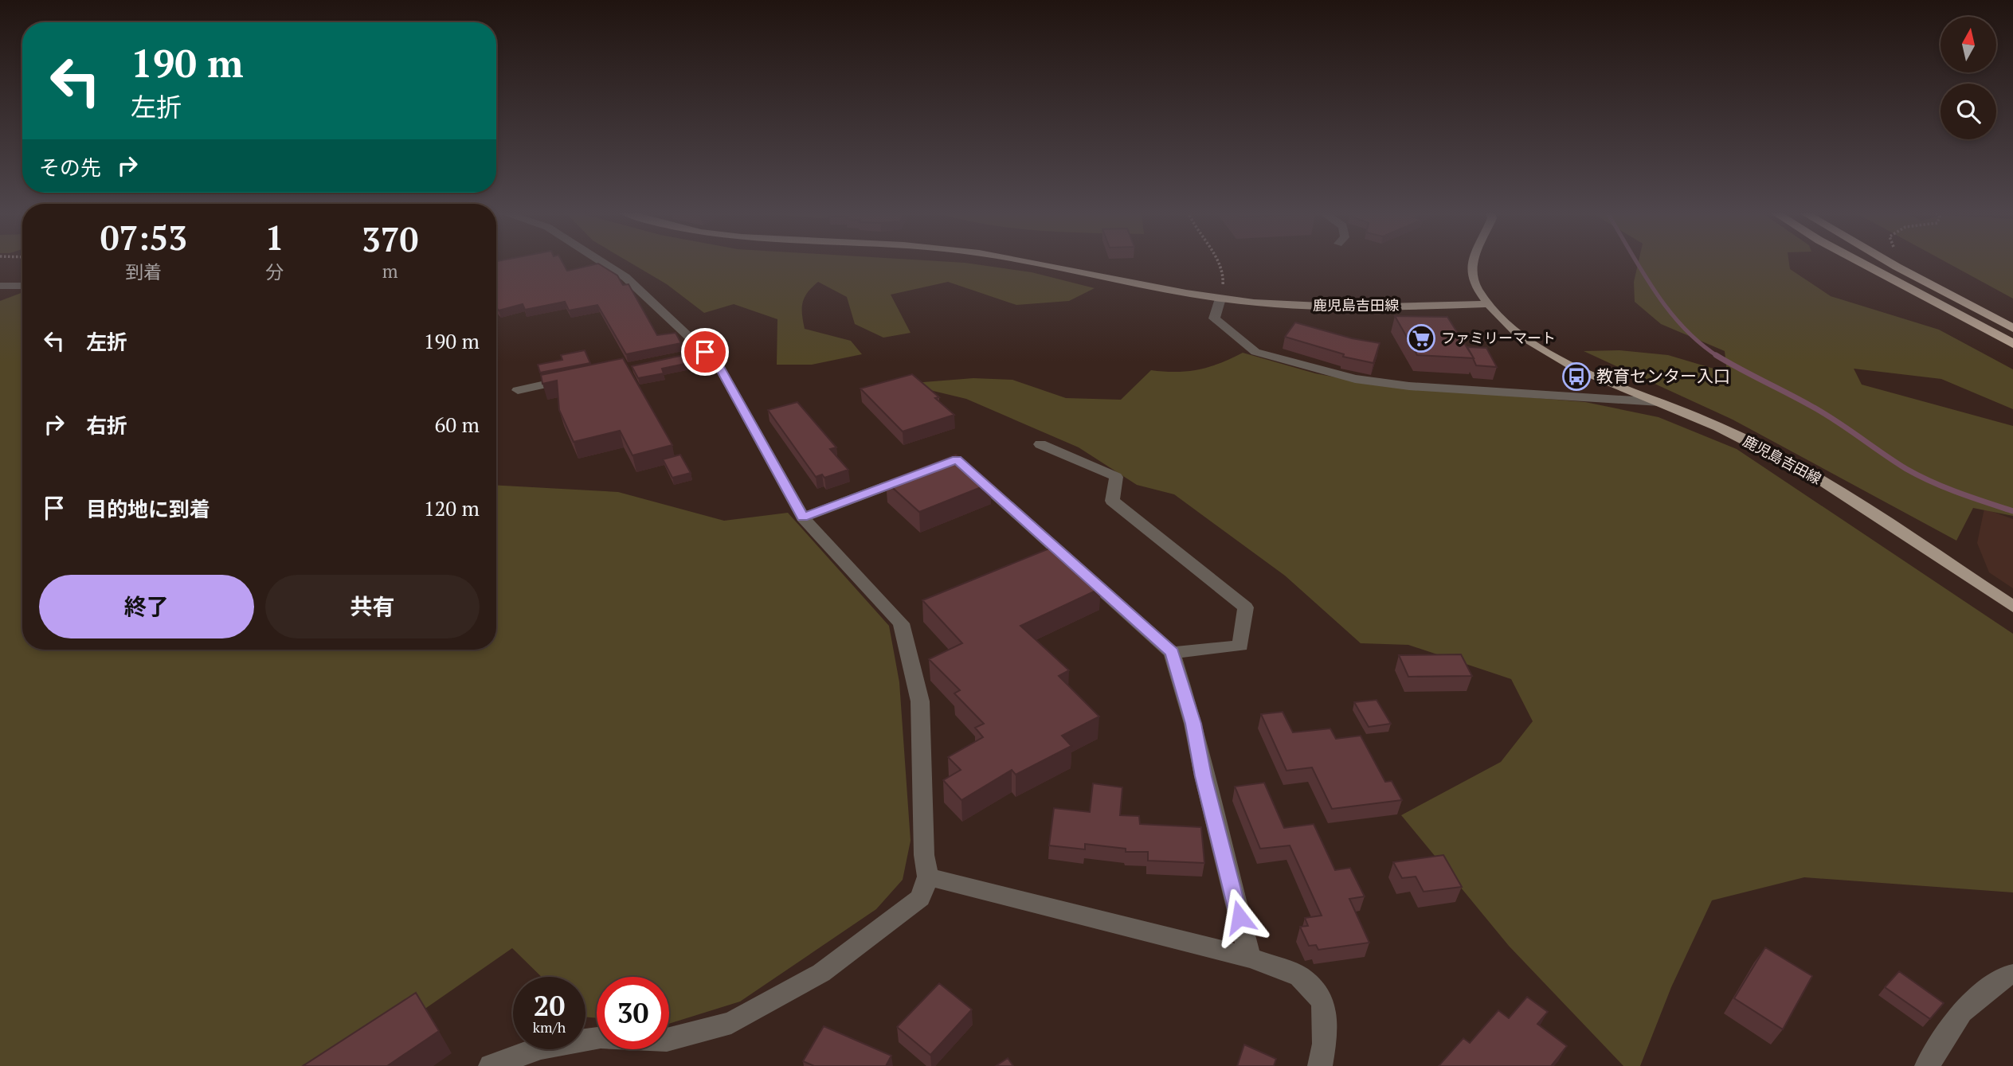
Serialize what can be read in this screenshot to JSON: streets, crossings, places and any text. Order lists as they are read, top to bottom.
{
  "streets": {
    "main road": ["鹿児島吉田線"]
  },
  "places": {
    "supermarket": ["ファミリーマート"],
    "bus stop": ["教育センター入口"]
  },
  "north": "top",
  "page": {
    "turn": ["190 m", "左折"],
    "then": "その先",
    "eta": [
      "07:53",
      "到着",
      "1",
      "分",
      "370",
      "m"
    ],
    "list": [
      {
        "name": "左折",
        "value": "190 m"
      },
      {
        "name": "右折",
        "value": "60 m"
      },
      {
        "name": "目的地に到着",
        "value": "120 m"
      }
    ],
    "buttons": ["終了", "共有"],
    "speed": "20 km/h",
    "limit": "30"
  }
}
